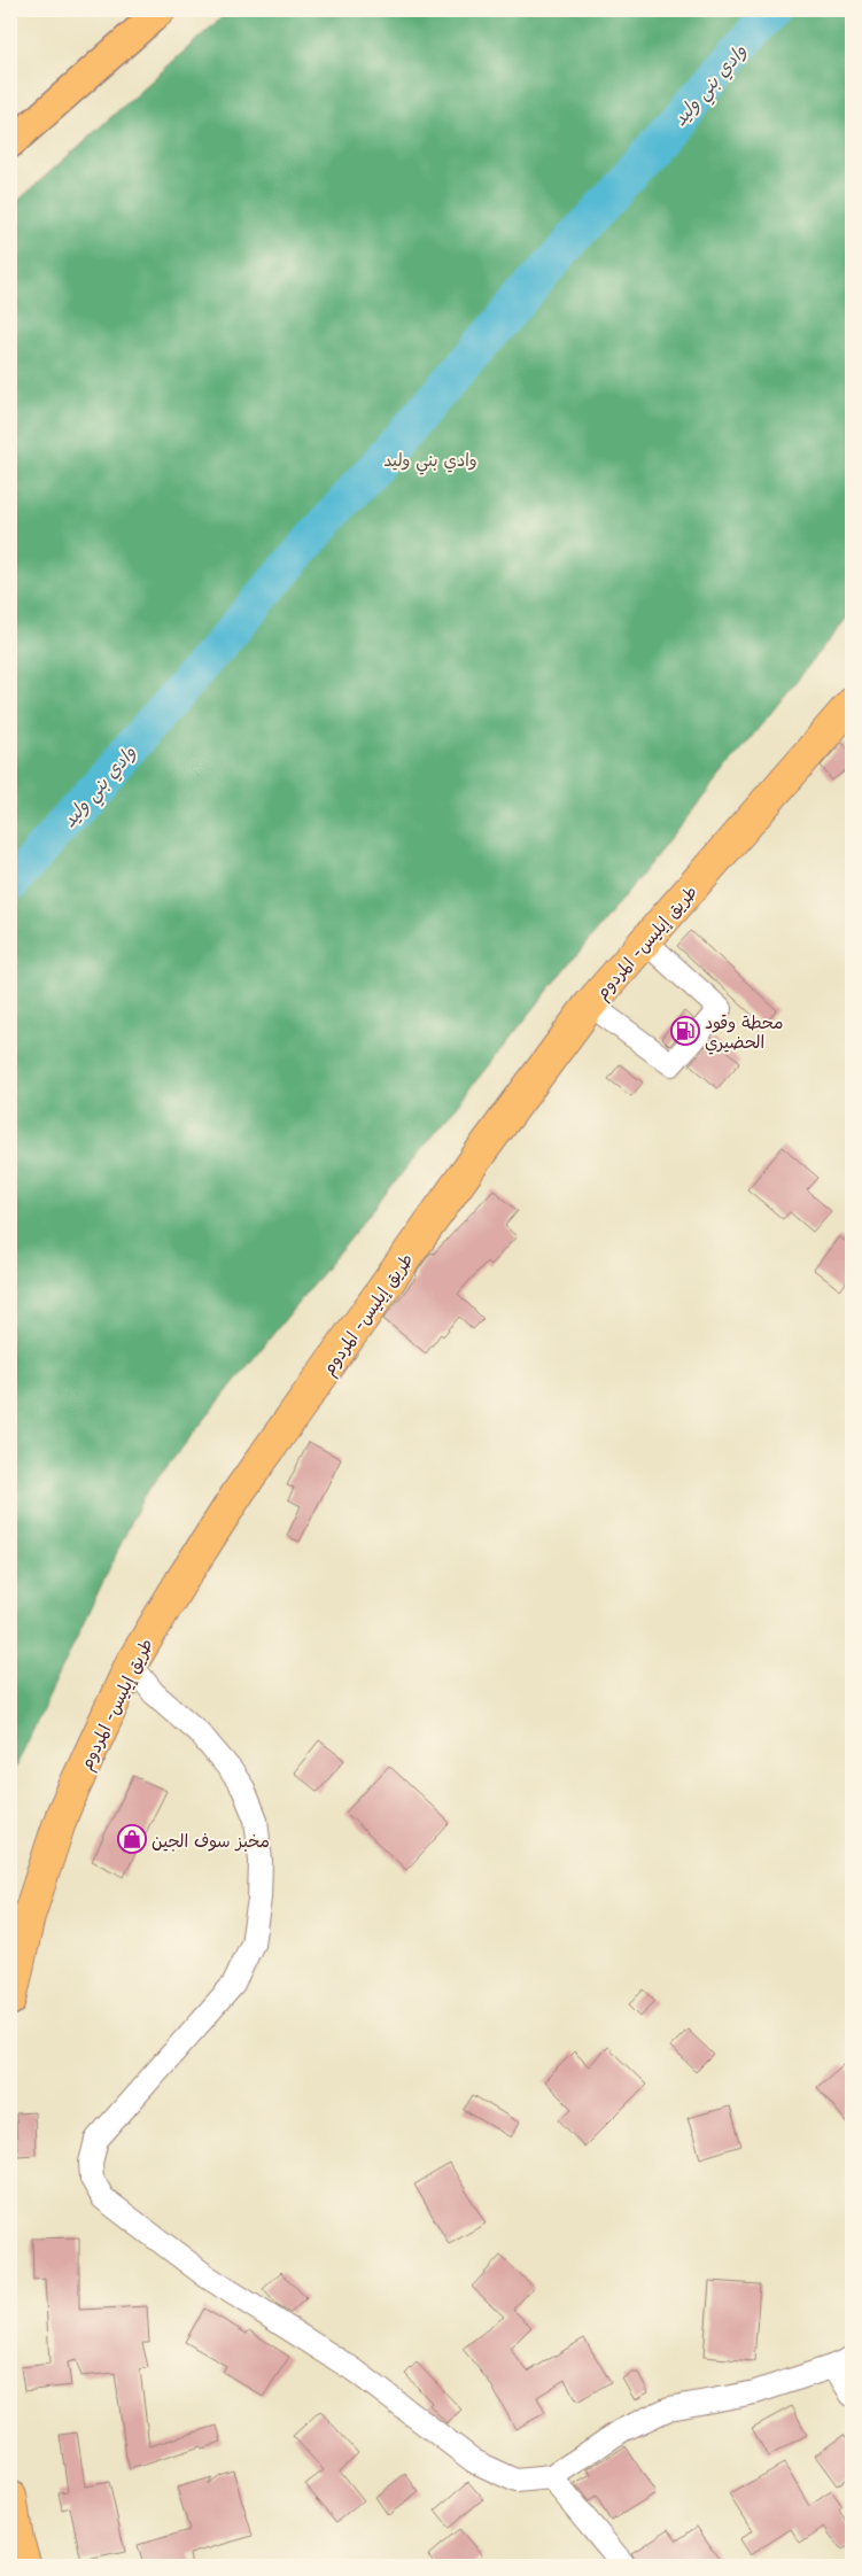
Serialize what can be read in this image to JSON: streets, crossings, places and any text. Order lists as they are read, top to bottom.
{
  "streets": {
    "highway": ["طريق إيليس- المردوم"]
  },
  "water": ["وادي بني وليد"],
  "parks": ["وادي بني وليد"],
  "places": {
    "fuel station": ["محطة وقود الحضيري"],
    "shop": ["مخبز سوف الجين"]
  }
}
